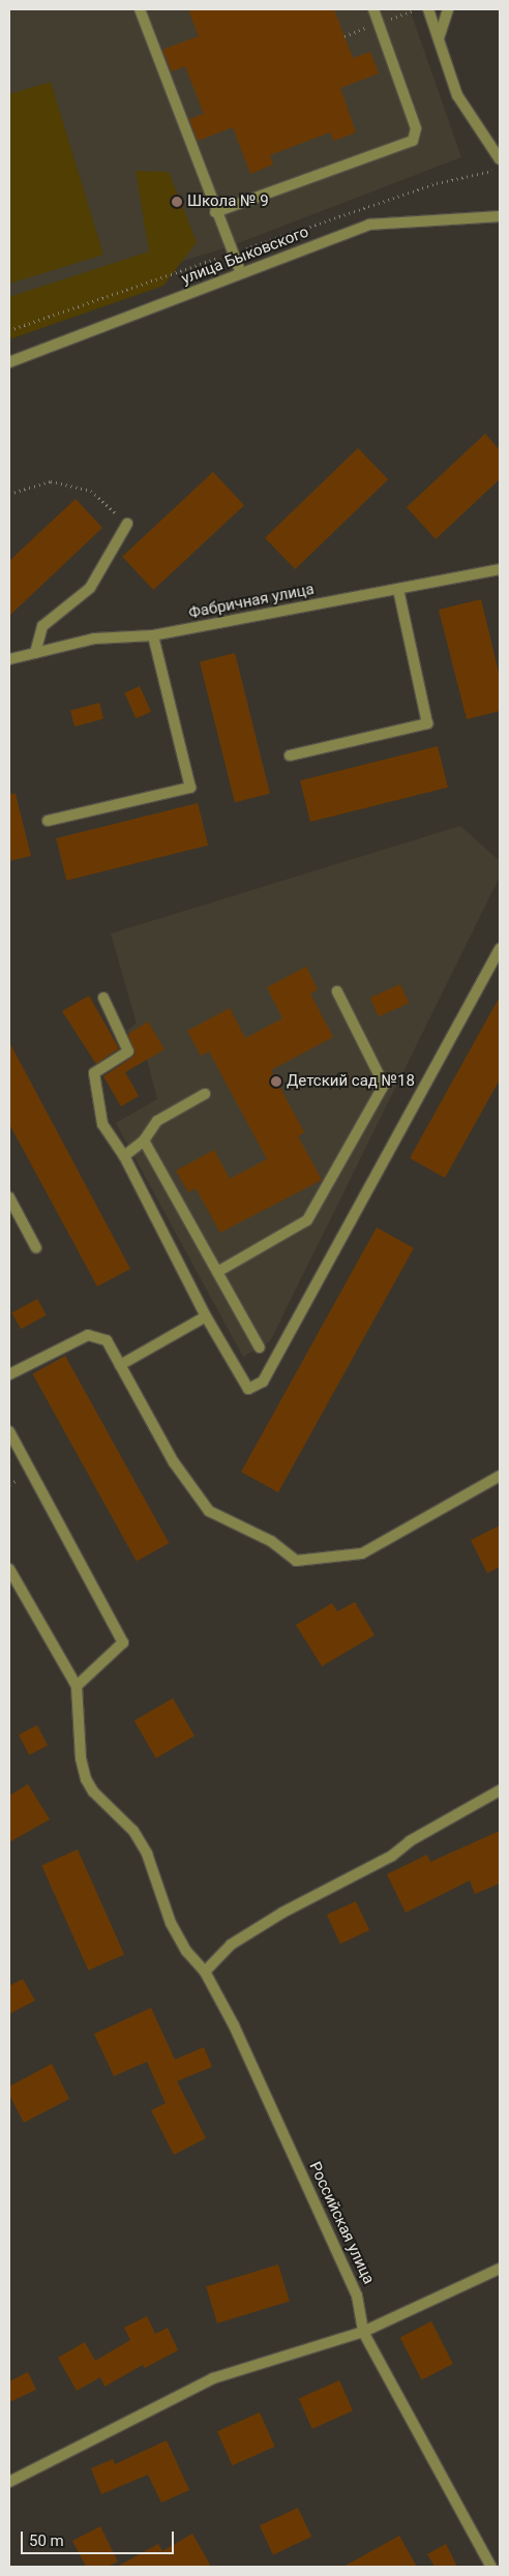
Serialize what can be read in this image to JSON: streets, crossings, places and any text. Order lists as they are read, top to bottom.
{
  "streets": {
    "street": ["улица Быковского", "Фабричная улица", "Российская улица"]
  },
  "places": ["Школа № 9", "Детский сад №18"],
  "scale_bar": "50 m"
}
